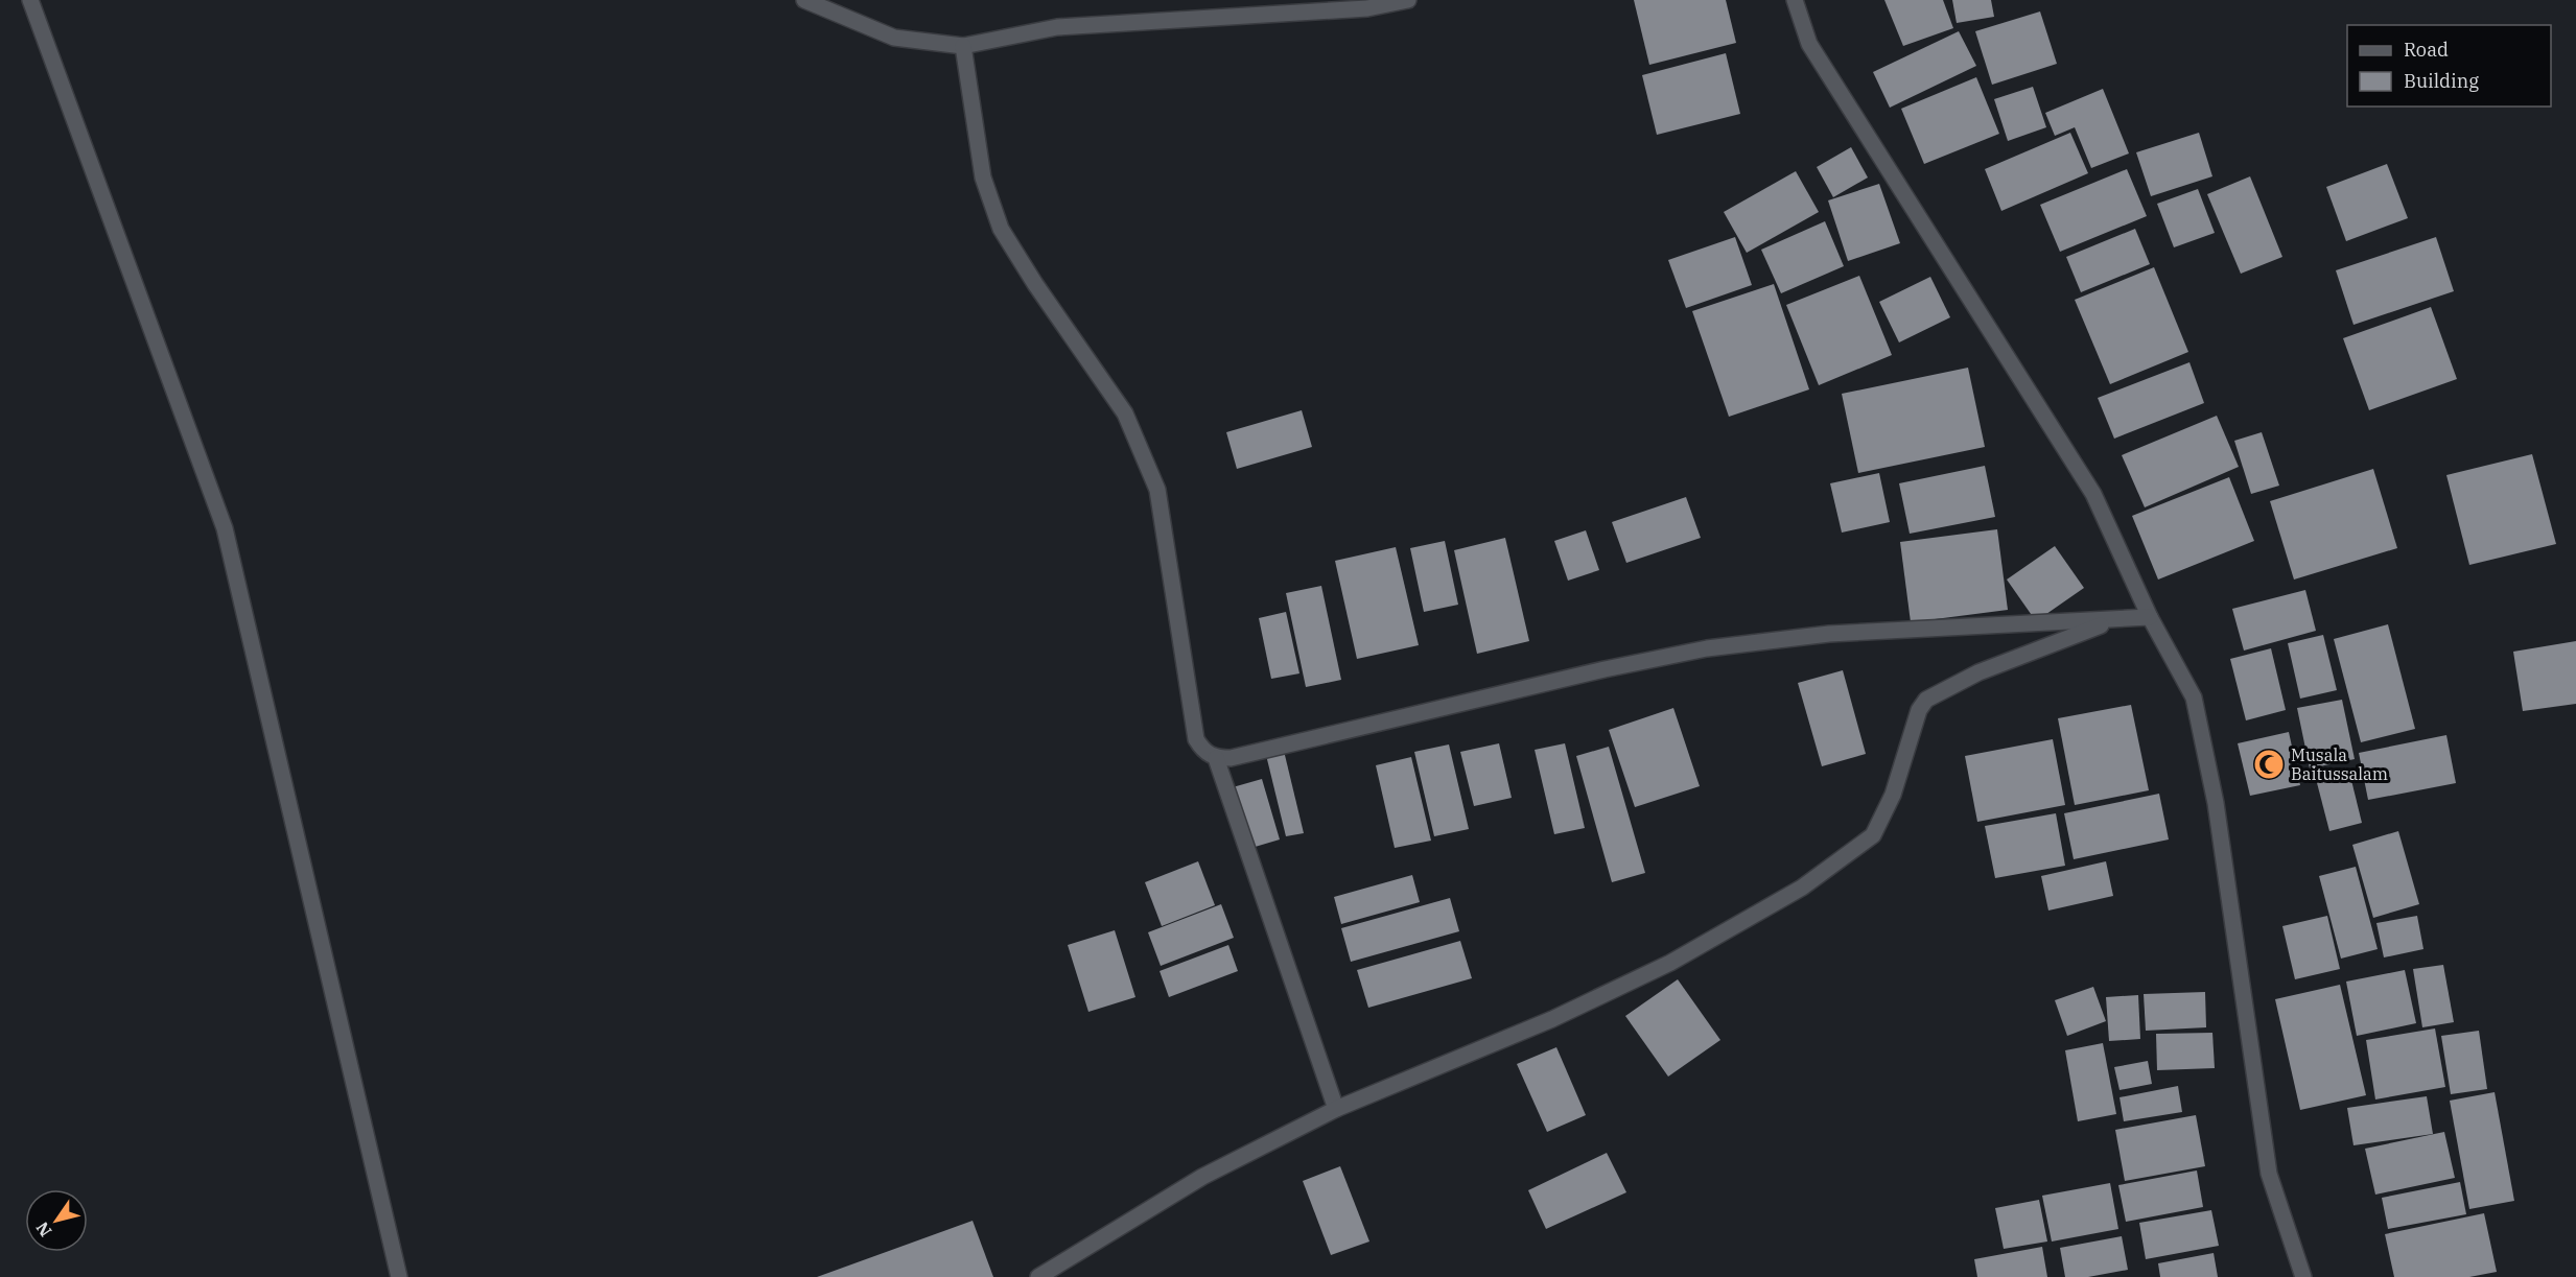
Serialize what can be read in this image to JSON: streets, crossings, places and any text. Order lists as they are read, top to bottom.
{
  "places": {
    "mosque": ["Musala Baitussalam"]
  },
  "legend": ["Road", "Building"],
  "north": "bottom left"
}
